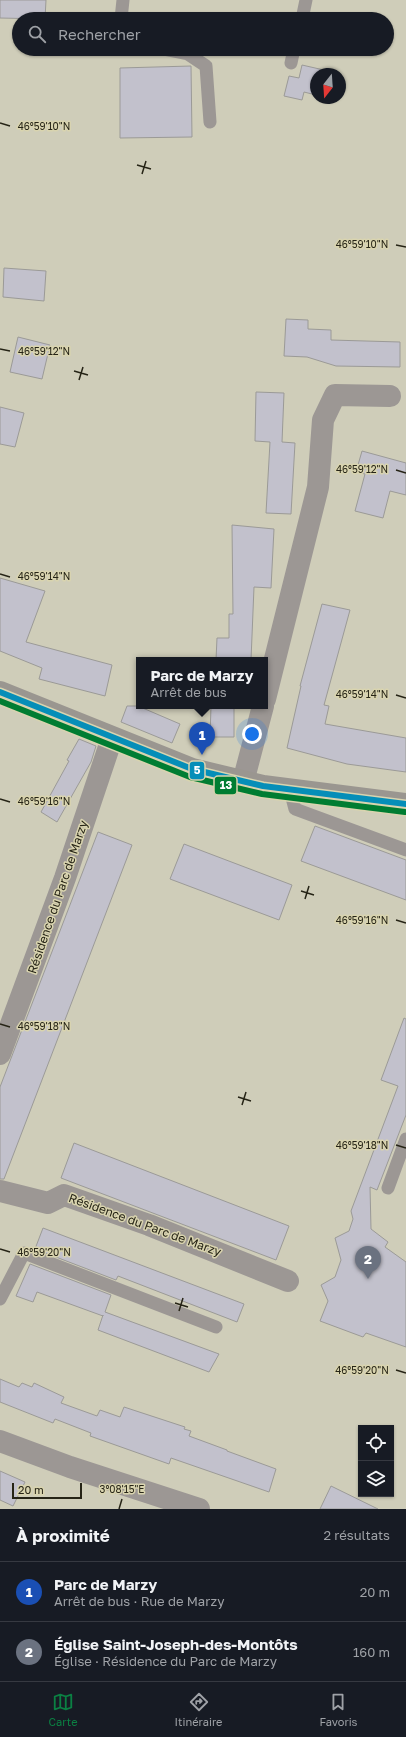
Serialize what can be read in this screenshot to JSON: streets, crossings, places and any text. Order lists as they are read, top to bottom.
{
  "streets": {
    "street": ["Résidence du Parc de Marzy"]
  },
  "lines": ["transit line 5", "transit line 13"],
  "scale_bar": "20 m",
  "north": "bottom",
  "page": {
    "search": "Rechercher",
    "popup": ["Parc de Marzy", "Arrêt de bus"],
    "pins": ["1", "2"],
    "scale": "20 m",
    "heading": ["À proximité", "2 résultats"],
    "list": [
      {
        "mark": "1",
        "name": "Parc de Marzy",
        "note": "Arrêt de bus · Rue de Marzy",
        "value": "20 m"
      },
      {
        "mark": "2",
        "name": "Église Saint-Joseph-des-Montôts",
        "note": "Église · Résidence du Parc de Marzy",
        "value": "160 m"
      }
    ],
    "nav": ["Carte", "Itinéraire", "Favoris"]
  },
  "coordinates": [
    "46°59'10\"N",
    "46°59'12\"N",
    "46°59'14\"N",
    "46°59'16\"N",
    "46°59'18\"N",
    "46°59'20\"N",
    "3°08'15\"E"
  ]
}
